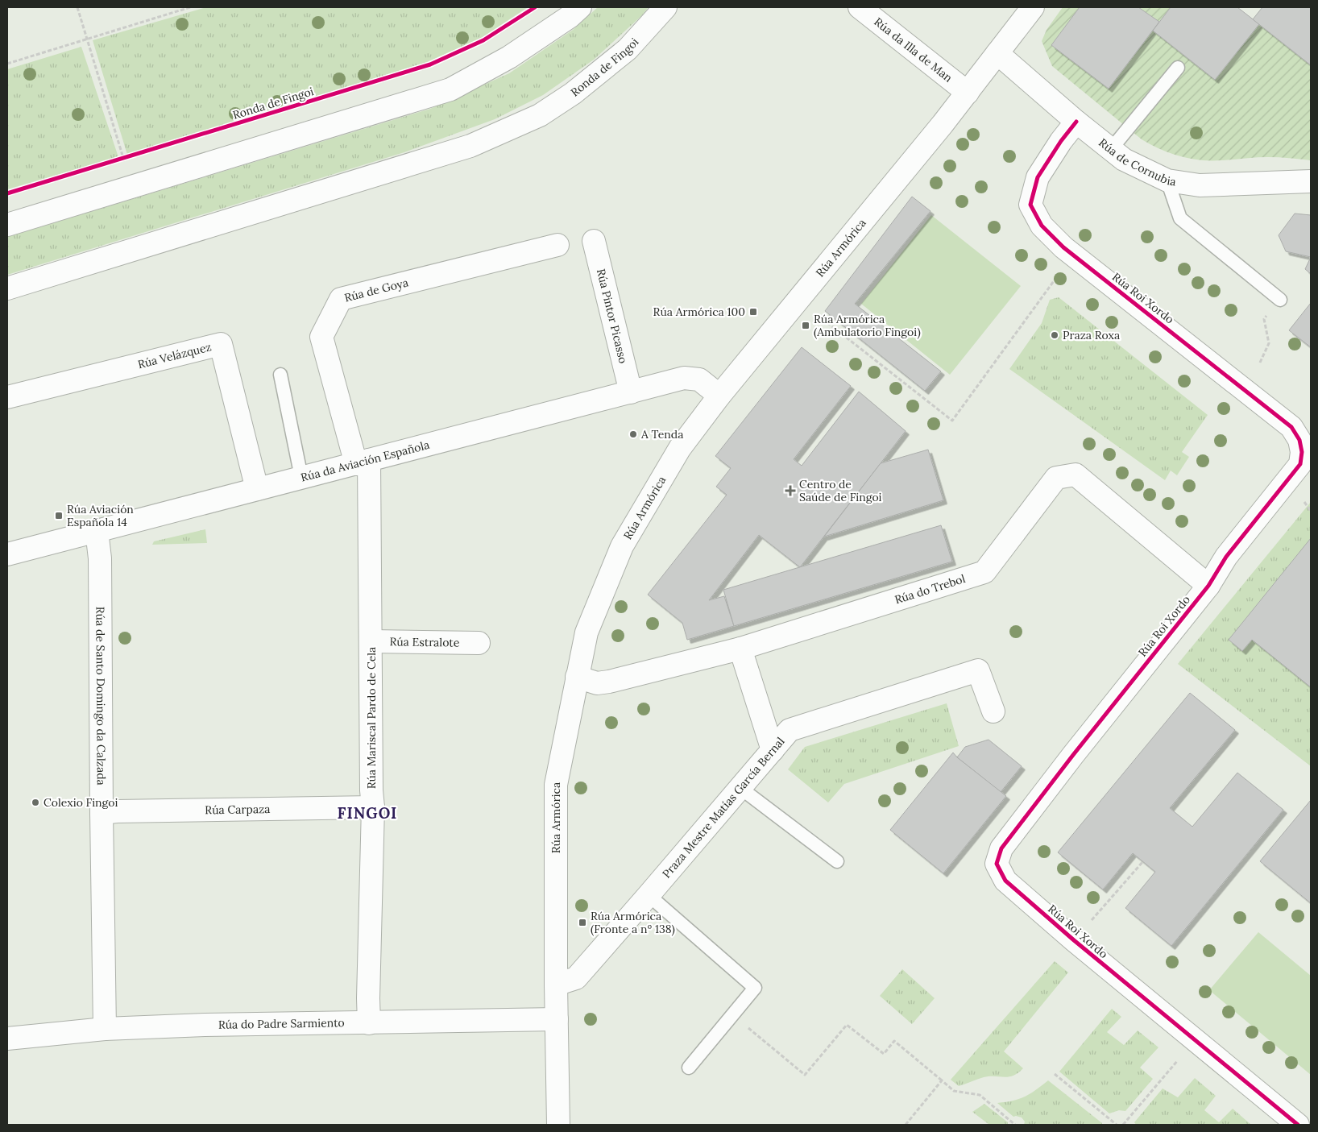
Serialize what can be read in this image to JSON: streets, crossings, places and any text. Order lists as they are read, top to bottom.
{
  "streets": {
    "street": [
      "Rúa da Illa de Man",
      "Ronda de Fingoi",
      "Rúa de Cornubia",
      "Rúa Armórica",
      "Rúa de Goya",
      "Rúa Roi Xordo",
      "Rúa Pintor Picasso",
      "Rúa Velázquez",
      "Rúa da Aviación Española",
      "Rúa do Trebol",
      "Rúa Estralote",
      "Rúa de Santo Domingo da Calzada",
      "Rúa Mariscal Pardo de Cela",
      "Praza Mestre Matías García Bernal",
      "Rúa Carpaza",
      "Rúa do Padre Sarmiento"
    ]
  },
  "crossings": [
    ["Rúa da Illa de Man", "Rúa Armórica"],
    ["Rúa de Cornubia", "Rúa Armórica"],
    ["Rúa de Cornubia", "Rúa Roi Xordo"],
    ["Rúa Armórica", "Rúa da Aviación Española"],
    ["Rúa Armórica", "Rúa do Trebol"],
    ["Rúa Armórica", "Praza Mestre Matías García Bernal"],
    ["Rúa Armórica", "Rúa do Padre Sarmiento"],
    ["Rúa de Goya", "Rúa da Aviación Española"],
    ["Rúa de Goya", "Rúa Mariscal Pardo de Cela"],
    ["Rúa Roi Xordo", "Rúa do Trebol"],
    ["Rúa Pintor Picasso", "Rúa da Aviación Española"],
    ["Rúa Velázquez", "Rúa da Aviación Española"],
    ["Rúa da Aviación Española", "Rúa de Santo Domingo da Calzada"],
    ["Rúa da Aviación Española", "Rúa Mariscal Pardo de Cela"],
    ["Rúa Estralote", "Rúa Mariscal Pardo de Cela"],
    ["Rúa de Santo Domingo da Calzada", "Rúa Carpaza"],
    ["Rúa de Santo Domingo da Calzada", "Rúa do Padre Sarmiento"],
    ["Rúa Mariscal Pardo de Cela", "Rúa Carpaza"],
    ["Rúa Mariscal Pardo de Cela", "Rúa do Padre Sarmiento"]
  ],
  "districts": ["FINGOI"],
  "places": {
    "transit": [
      "Rúa Armórica 100",
      "Rúa Armórica (Ambulatorio Fingoi)",
      "Rúa Aviación Española 14",
      "Rúa Armórica (Fronte a nº 138)"
    ],
    "other": ["Praza Roxa", "A Tenda", "Colexio Fingoi"],
    "health": ["Centro de Saúde de Fingoi"]
  }
}
